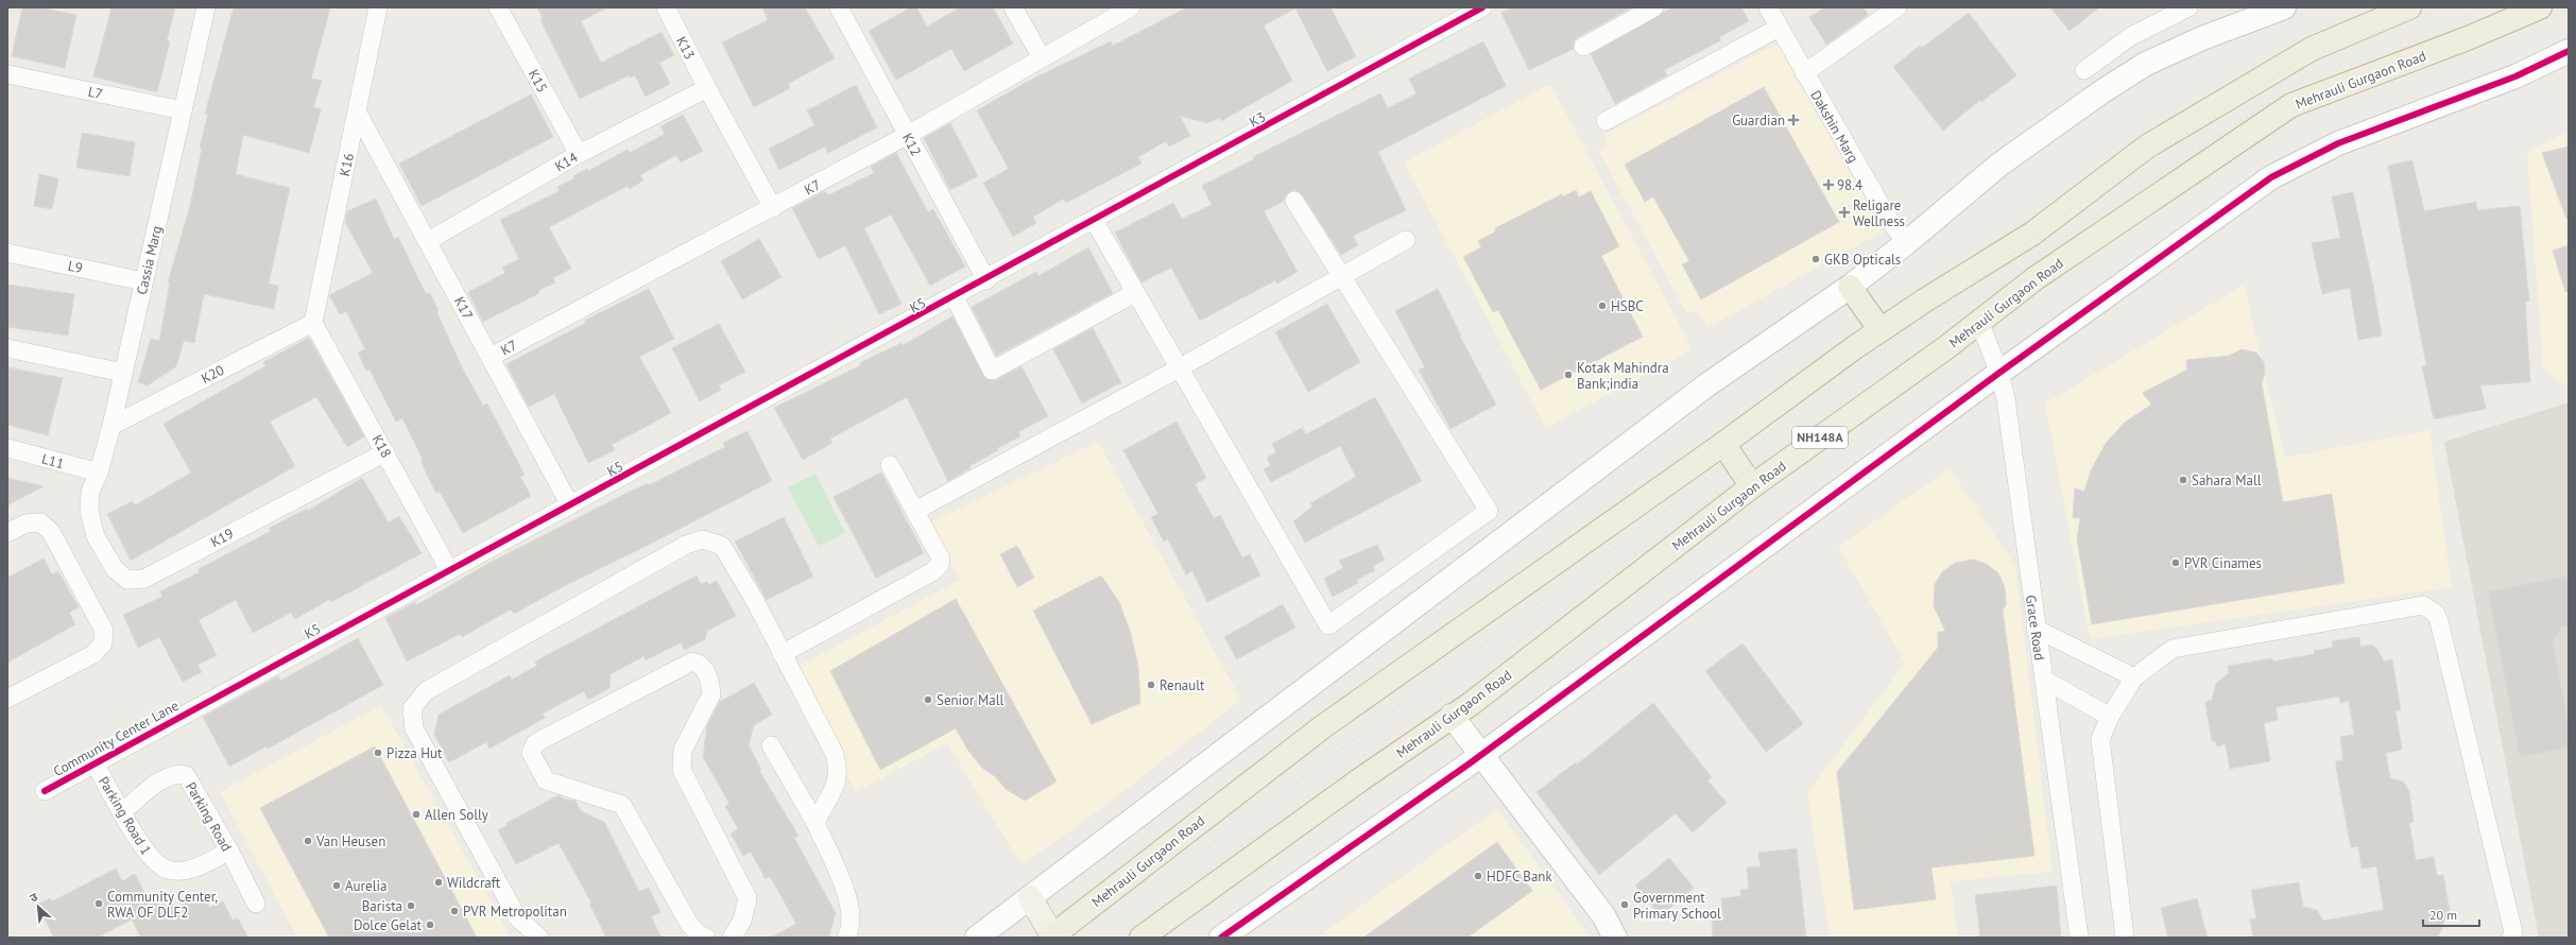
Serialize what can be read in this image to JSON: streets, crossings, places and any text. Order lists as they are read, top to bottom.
{
  "streets": {
    "highway": ["Mehrauli Gurgaon Road", "NH148A"],
    "street": [
      "K13",
      "K15",
      "L7",
      "K3",
      "Dakshin Marg",
      "K12",
      "K14",
      "K16",
      "K7",
      "Cassia Marg",
      "L9",
      "K5",
      "K17",
      "K20",
      "K18",
      "L11",
      "K19",
      "Grace Road",
      "Community Center Lane",
      "Parking Road 1",
      "Parking Road"
    ]
  },
  "crossings": [
    ["K13", "K14"],
    ["K13", "K7"],
    ["Mehrauli Gurgaon Road", "Grace Road"],
    ["K15", "K14"],
    ["L7", "Cassia Marg"],
    ["K3", "K5"],
    ["K12", "K7"],
    ["K12", "K5"],
    ["K14", "K17"],
    ["K16", "K17"],
    ["K16", "K20"],
    ["K16", "K18"],
    ["K7", "K17"],
    ["Cassia Marg", "L9"],
    ["Cassia Marg", "K20"],
    ["Cassia Marg", "L11"],
    ["Cassia Marg", "K19"],
    ["K5", "K17"],
    ["K5", "K18"],
    ["K5", "Community Center Lane"],
    ["K20", "K18"],
    ["K18", "K19"],
    ["Community Center Lane", "Parking Road 1"],
    ["Parking Road 1", "Parking Road"]
  ],
  "places": {
    "health": ["Guardian", "98.4", "Religare Wellness"],
    "other": [
      "GKB Opticals",
      "HSBC",
      "Kotak Mahindra Bank;india",
      "Sahara Mall",
      "PVR Cinames",
      "Renault",
      "Senior Mall",
      "Pizza Hut",
      "Allen Solly",
      "Van Heusen",
      "HDFC Bank",
      "Wildcraft",
      "Aurelia",
      "Community Center, RWA OF DLF2",
      "Government Primary School",
      "Barista",
      "PVR Metropolitan",
      "Dolce Gelat"
    ]
  },
  "scale_bar": "20 m",
  "north": "top left"
}
